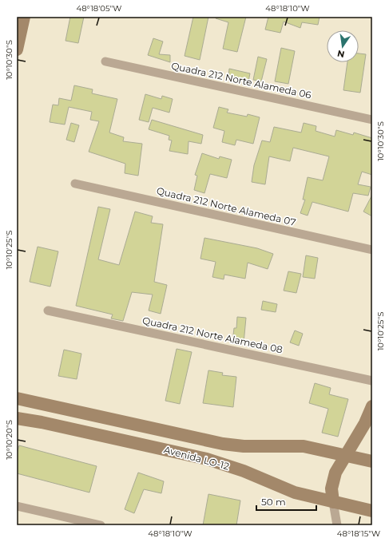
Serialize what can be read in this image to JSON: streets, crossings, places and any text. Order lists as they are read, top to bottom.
{
  "streets": {
    "street": [
      "Quadra 212 Norte Alameda 06",
      "Quadra 212 Norte Alameda 07",
      "Quadra 212 Norte Alameda 08",
      "Avenida LO-12"
    ]
  },
  "scale_bar": "50 m",
  "north": "bottom",
  "coordinates": [
    "48°18'05\"W",
    "48°18'10\"W",
    "10°10'30\"S",
    "10°10'25\"S",
    "10°10'20\"S",
    "48°18'15\"W"
  ]
}
